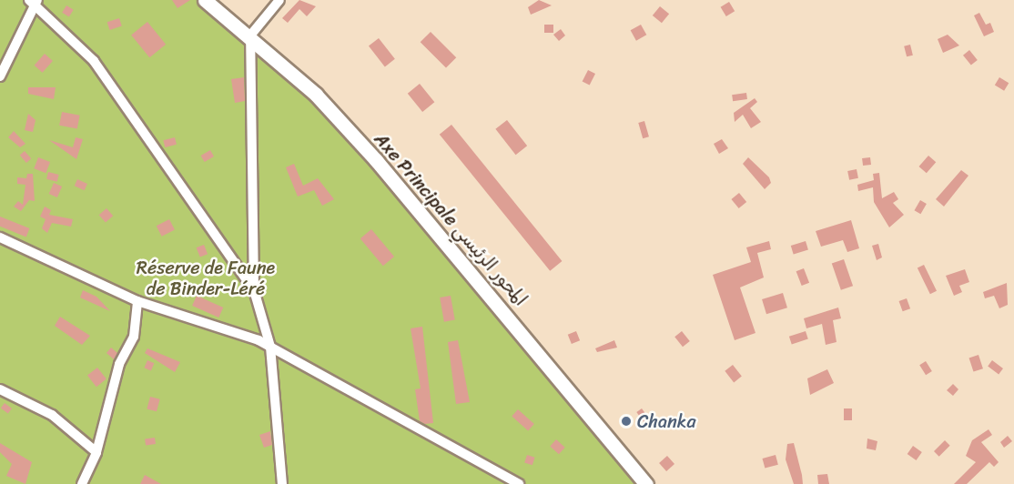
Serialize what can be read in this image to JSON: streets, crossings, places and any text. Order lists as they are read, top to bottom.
{
  "streets": {
    "main road": ["Axe Principale المحور الرئيسي"]
  },
  "parks": ["Réserve de Faune de Binder-Léré"],
  "places": ["Chanka"]
}
